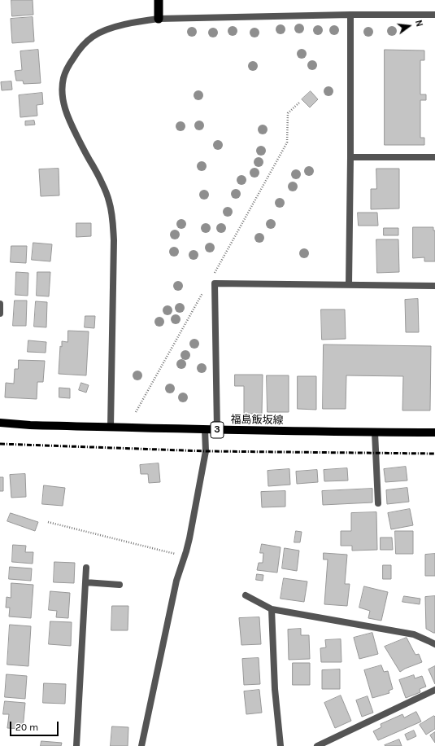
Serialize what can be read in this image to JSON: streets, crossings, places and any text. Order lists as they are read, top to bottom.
{
  "streets": {
    "main road": ["福島飯坂線", "3"]
  },
  "scale_bar": "20 m",
  "north": "right"
}
